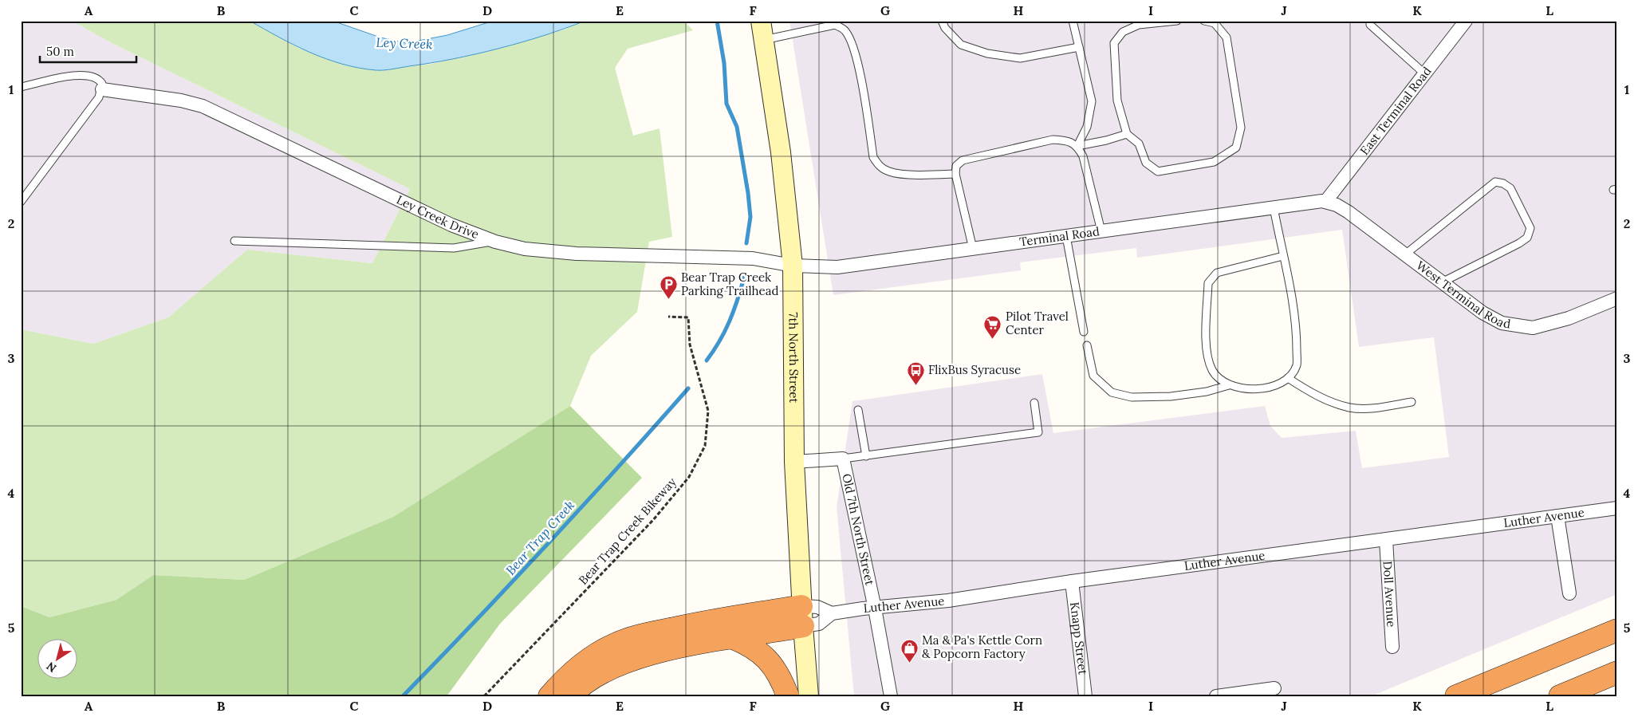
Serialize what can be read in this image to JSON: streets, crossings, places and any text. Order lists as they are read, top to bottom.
{
  "streets": {
    "street": [
      "East Terminal Road",
      "Ley Creek Drive",
      "Terminal Road",
      "West Terminal Road",
      "7th North Street",
      "Luther Avenue",
      "Old 7th North Street",
      "Doll Avenue",
      "Knapp Street"
    ],
    "path": ["Bear Trap Creek Bikeway"]
  },
  "crossings": [
    ["East Terminal Road", "Terminal Road"],
    ["East Terminal Road", "West Terminal Road"],
    ["Ley Creek Drive", "Terminal Road"],
    ["Ley Creek Drive", "7th North Street"],
    ["Terminal Road", "West Terminal Road"],
    ["Terminal Road", "7th North Street"],
    ["7th North Street", "Luther Avenue"],
    ["7th North Street", "Old 7th North Street"],
    ["Luther Avenue", "Old 7th North Street"],
    ["Luther Avenue", "Doll Avenue"],
    ["Luther Avenue", "Knapp Street"]
  ],
  "water": ["Ley Creek", "Bear Trap Creek"],
  "places": {
    "parking": ["Bear Trap Creek Parking Trailhead"],
    "supermarket": ["Pilot Travel Center"],
    "bus stop": ["FlixBus Syracuse"],
    "shop": ["Ma & Pa's Kettle Corn & Popcorn Factory"]
  },
  "scale_bar": "50 m",
  "north": "bottom left",
  "grid": {
    "columns": [
      "A",
      "B",
      "C",
      "D",
      "E",
      "F",
      "G",
      "H",
      "I",
      "J",
      "K",
      "L"
    ],
    "rows": [
      "1",
      "2",
      "3",
      "4",
      "5"
    ]
  }
}
